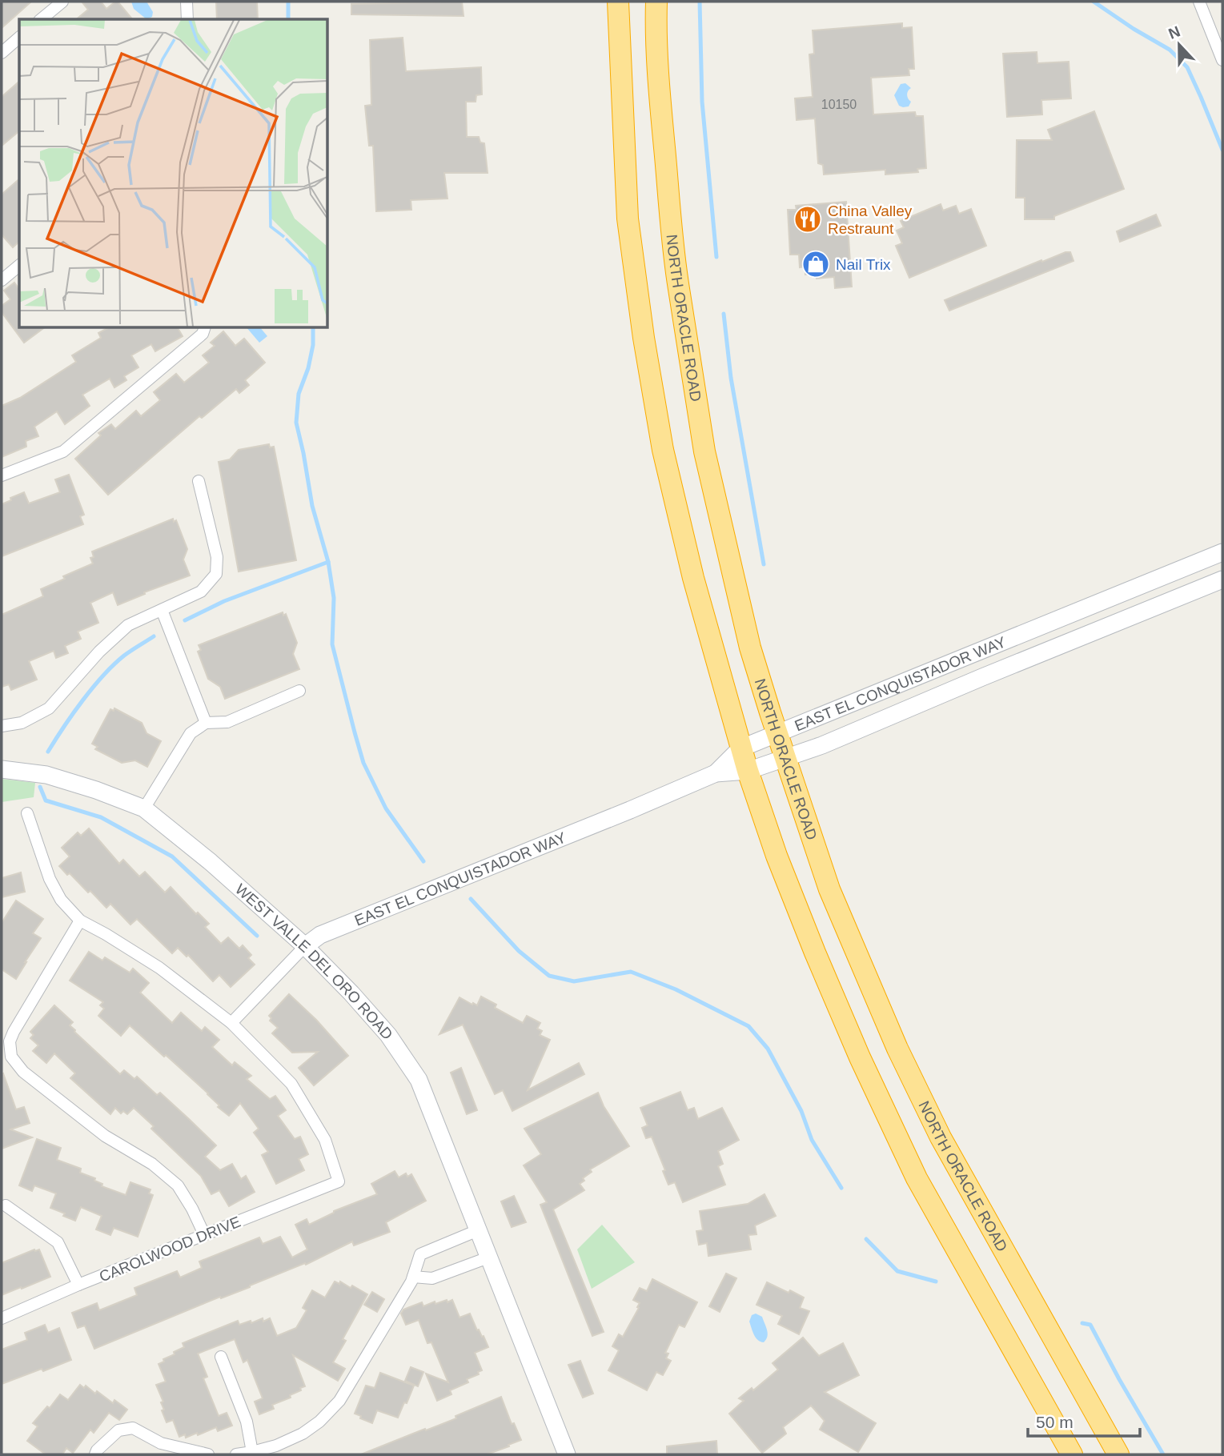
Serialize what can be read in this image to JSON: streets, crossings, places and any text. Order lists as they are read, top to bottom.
{
  "streets": {
    "highway": ["NORTH ORACLE ROAD"],
    "street": ["EAST EL CONQUISTADOR WAY", "WEST VALLE DEL ORO ROAD", "CAROLWOOD DRIVE"]
  },
  "crossings": [
    ["NORTH ORACLE ROAD", "EAST EL CONQUISTADOR WAY"],
    ["EAST EL CONQUISTADOR WAY", "WEST VALLE DEL ORO ROAD"],
    ["EAST EL CONQUISTADOR WAY", "CAROLWOOD DRIVE"]
  ],
  "places": {
    "restaurant": ["China Valley Restraunt"],
    "shop": ["Nail Trix"]
  },
  "house_numbers": ["10150"],
  "scale_bar": "50 m",
  "north": "top"
}
